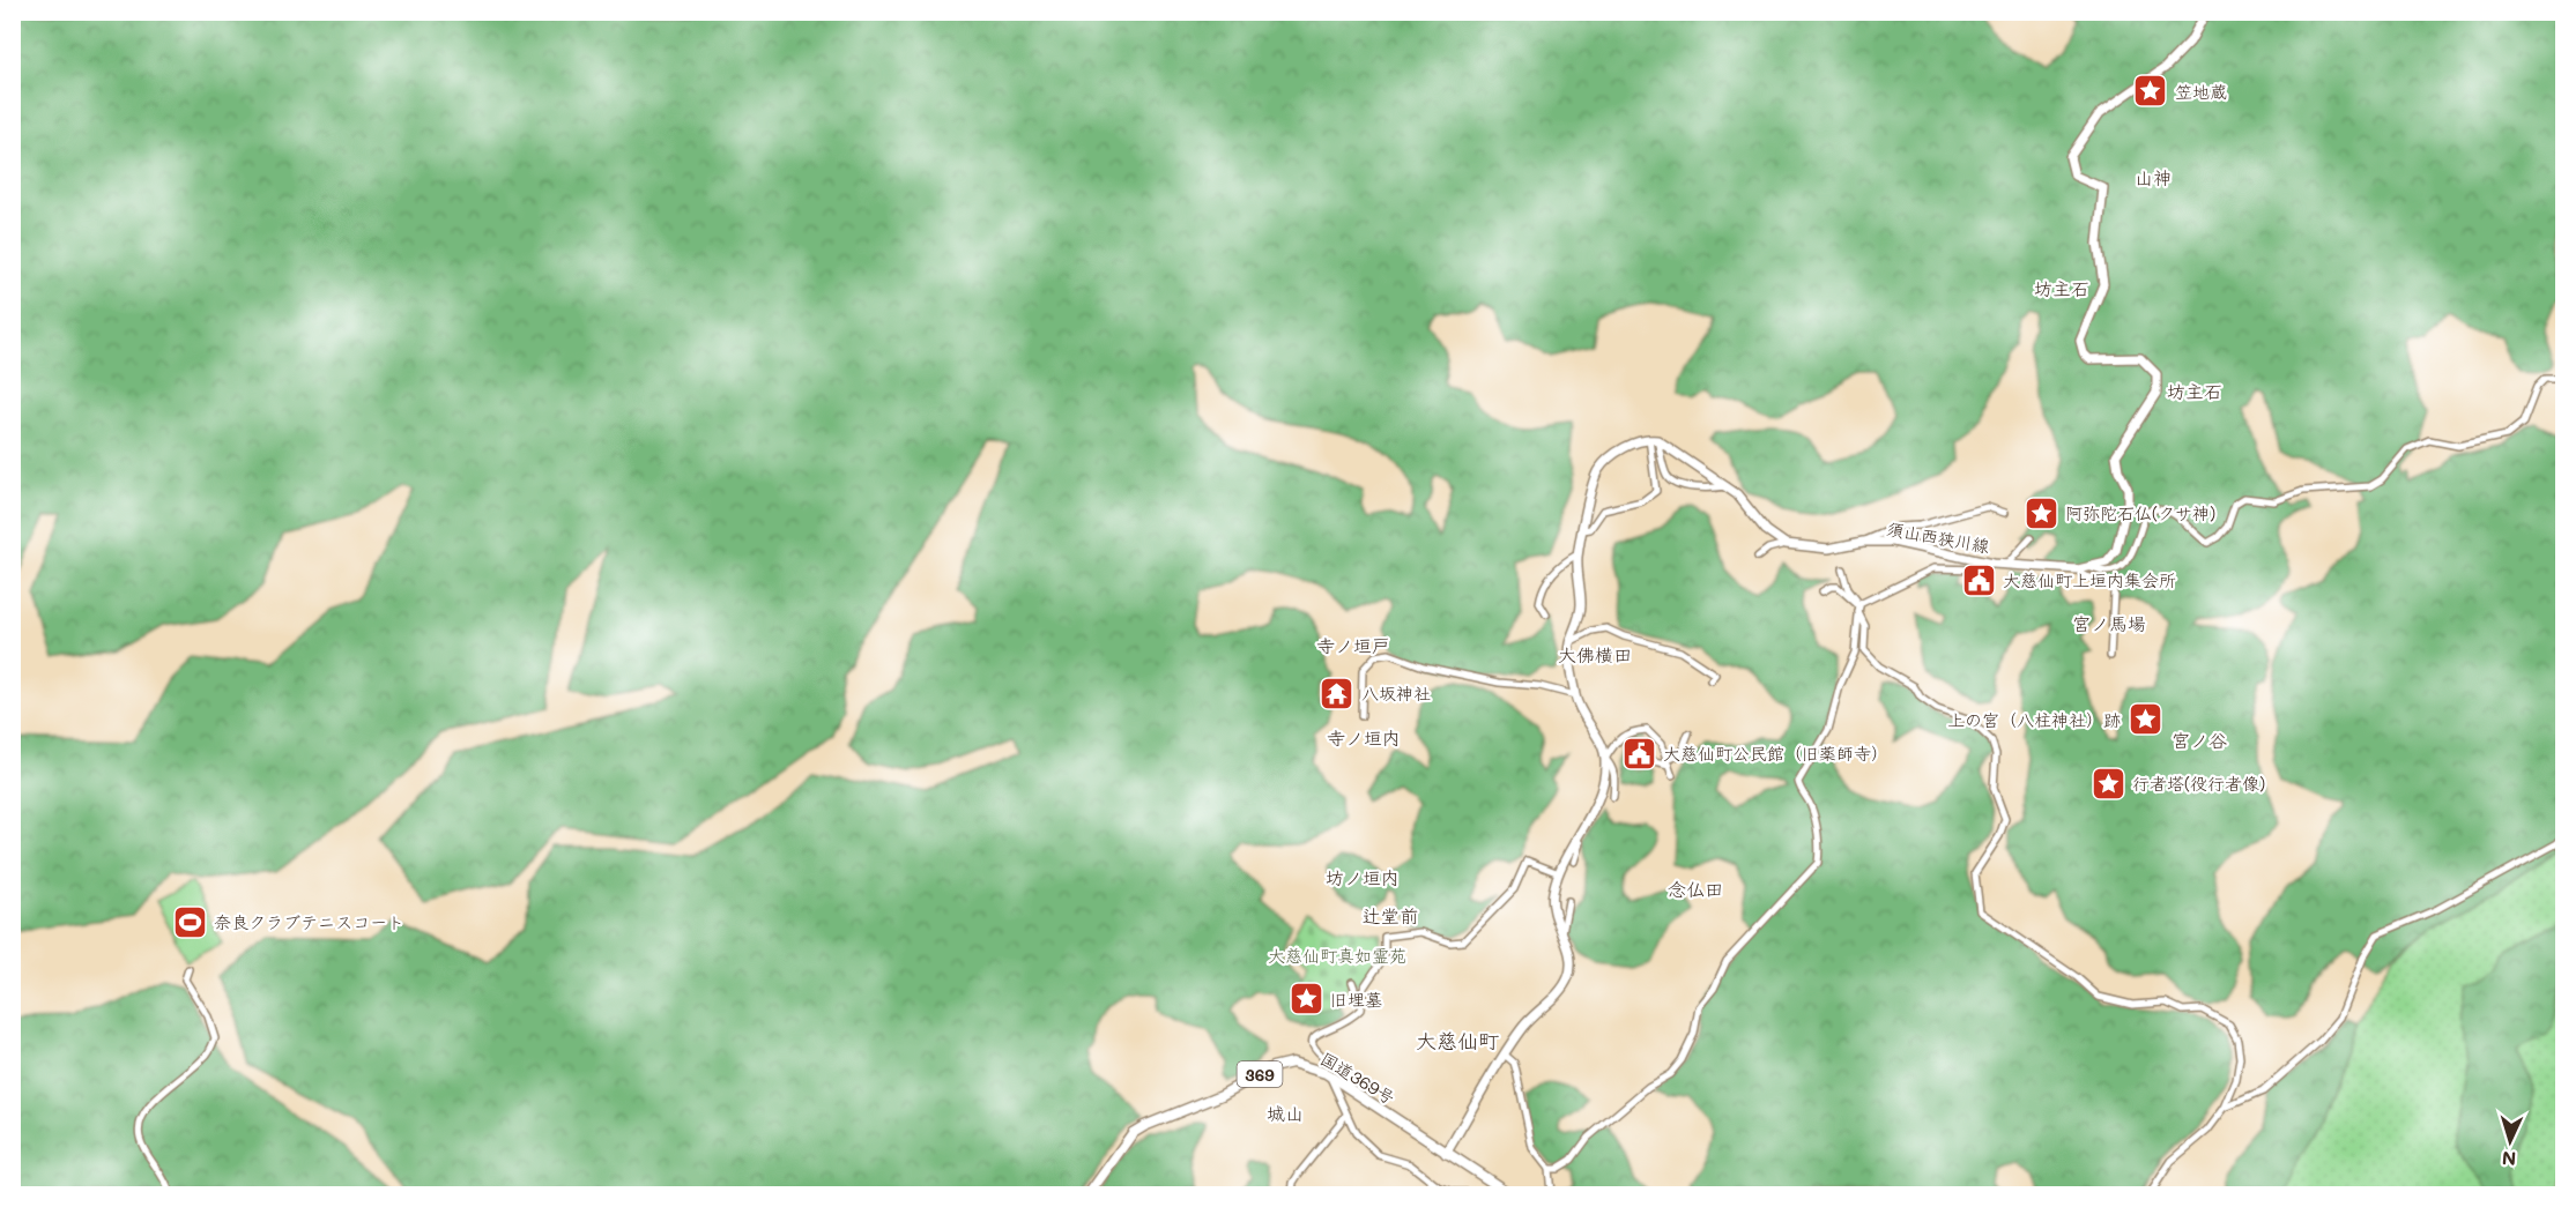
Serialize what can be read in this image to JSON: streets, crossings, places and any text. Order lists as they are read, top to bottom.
{
  "streets": {
    "highway": ["369", "国道369号"],
    "main road": ["須山西狭川線"]
  },
  "districts": [
    "山神",
    "坊主石",
    "坊主石",
    "宮ノ馬場",
    "寺ノ垣戸",
    "大佛横田",
    "寺ノ垣内",
    "宮ノ谷",
    "坊ノ垣内",
    "念仏田",
    "辻堂前",
    "大慈仙町",
    "城山"
  ],
  "parks": ["大慈仙町真如霊苑"],
  "places": {
    "place": [
      "笠地蔵",
      "阿弥陀石仏(クサ神)",
      "上の宮（八柱神社）跡",
      "行者塔(役行者像)",
      "旧埋墓"
    ],
    "public building": ["大慈仙町上垣内集会所", "大慈仙町公民館（旧薬師寺）"],
    "temple": ["八坂神社"],
    "sports": ["奈良クラブテニスコート"]
  },
  "north": "bottom"
}
